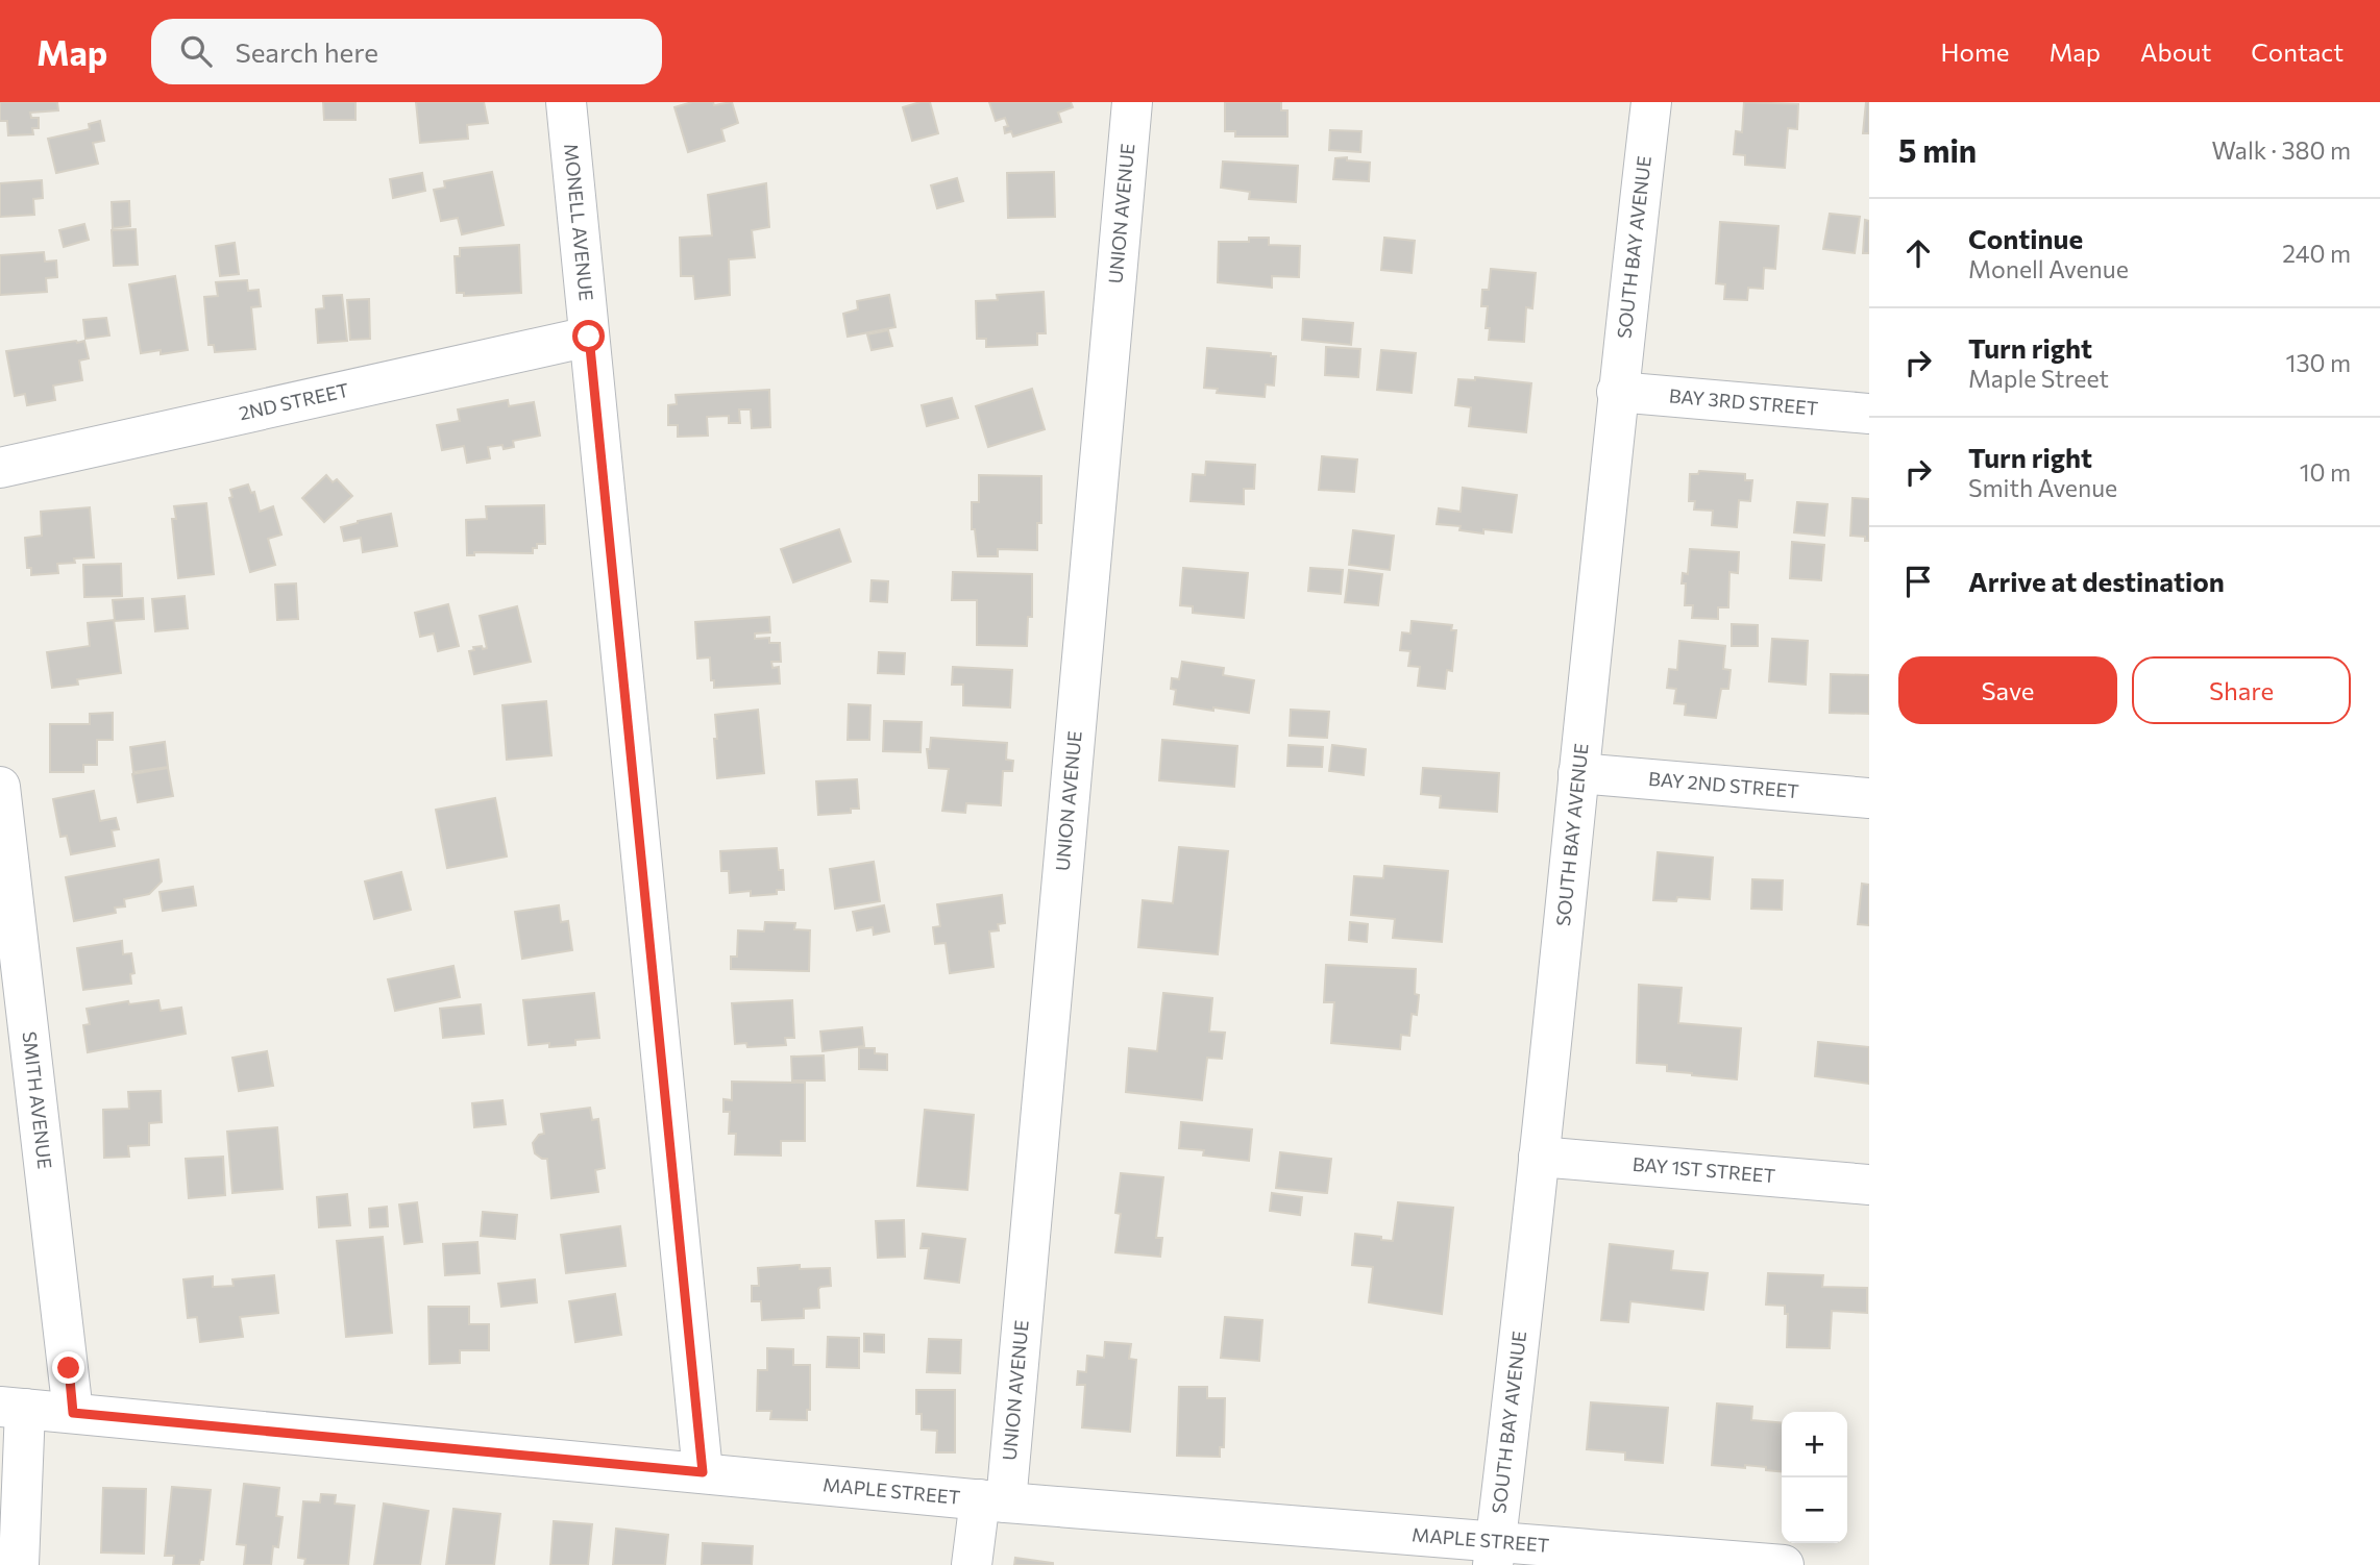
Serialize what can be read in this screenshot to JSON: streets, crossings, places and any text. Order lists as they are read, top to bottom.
{
  "streets": {
    "street": [
      "UNION AVENUE",
      "MONELL AVENUE",
      "SOUTH BAY AVENUE",
      "2ND STREET",
      "BAY 3RD STREET",
      "BAY 2ND STREET",
      "SMITH AVENUE",
      "BAY 1ST STREET",
      "MAPLE STREET"
    ]
  },
  "crossings": [
    ["UNION AVENUE", "MAPLE STREET"],
    ["MONELL AVENUE", "2ND STREET"],
    ["MONELL AVENUE", "MAPLE STREET"],
    ["SOUTH BAY AVENUE", "BAY 3RD STREET"],
    ["SOUTH BAY AVENUE", "BAY 2ND STREET"],
    ["SOUTH BAY AVENUE", "BAY 1ST STREET"],
    ["SOUTH BAY AVENUE", "MAPLE STREET"],
    ["SMITH AVENUE", "MAPLE STREET"]
  ],
  "page": {
    "header": "Map",
    "search": "Search here",
    "nav": [
      "Home",
      "Map",
      "About",
      "Contact"
    ],
    "heading": ["5 min", "Walk · 380 m"],
    "list": [
      ["Continue", "Monell Avenue", "240 m"],
      ["Turn right", "Maple Street", "130 m"],
      ["Turn right", "Smith Avenue", "10 m"],
      "Arrive at destination"
    ],
    "buttons": ["Save", "Share"],
    "map_buttons": ["+", "−"]
  }
}
